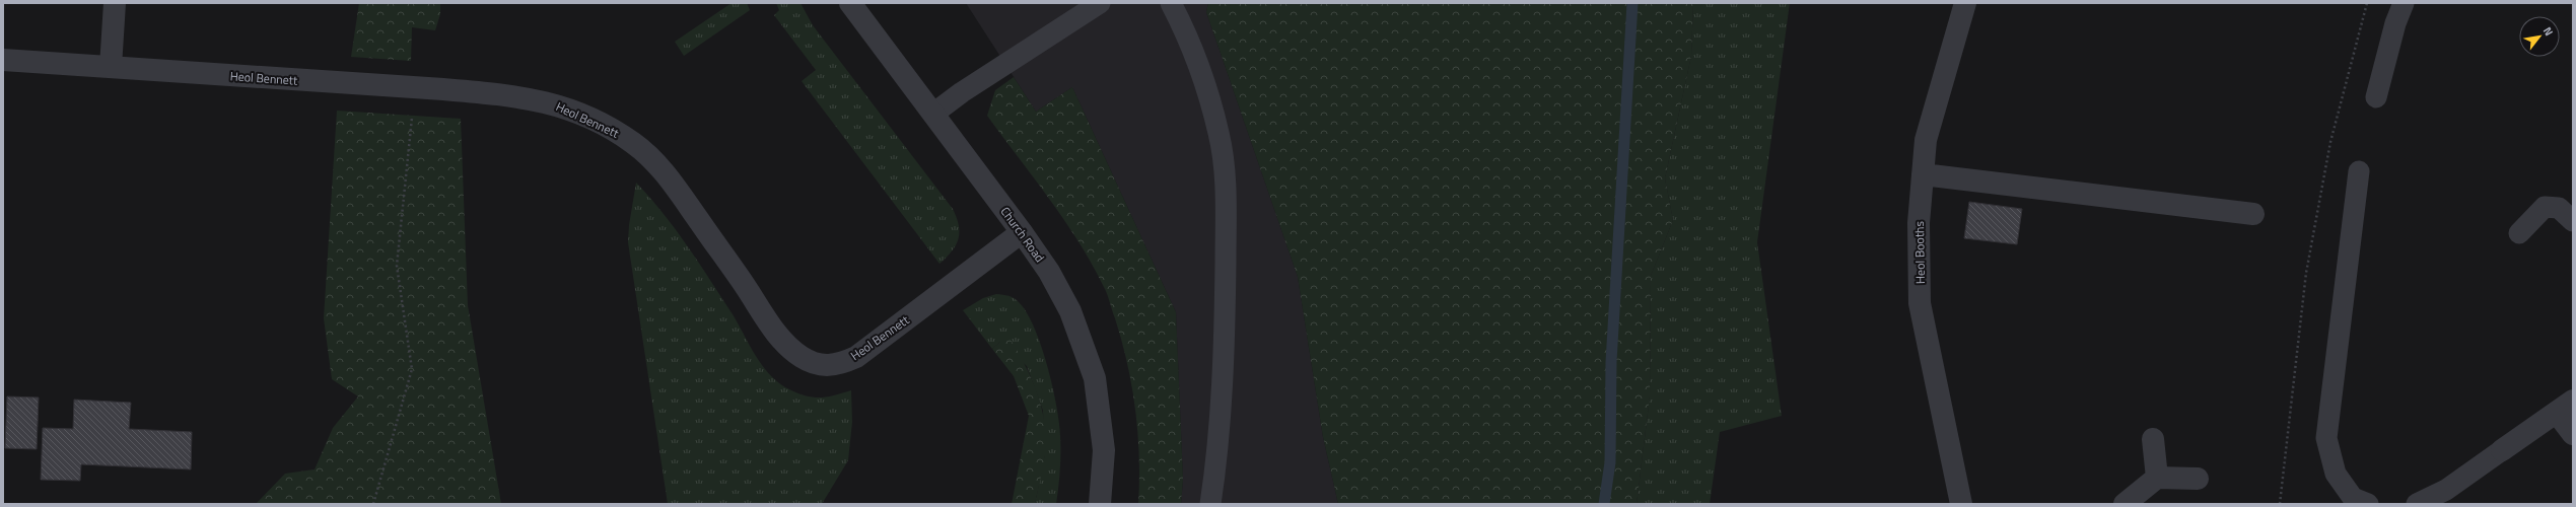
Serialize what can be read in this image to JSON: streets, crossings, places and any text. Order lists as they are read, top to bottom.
{
  "streets": {
    "street": ["Heol Bennett", "Church Road", "Heol Booths"]
  },
  "crossings": [
    ["Heol Bennett", "Church Road"]
  ],
  "north": "top right"
}
